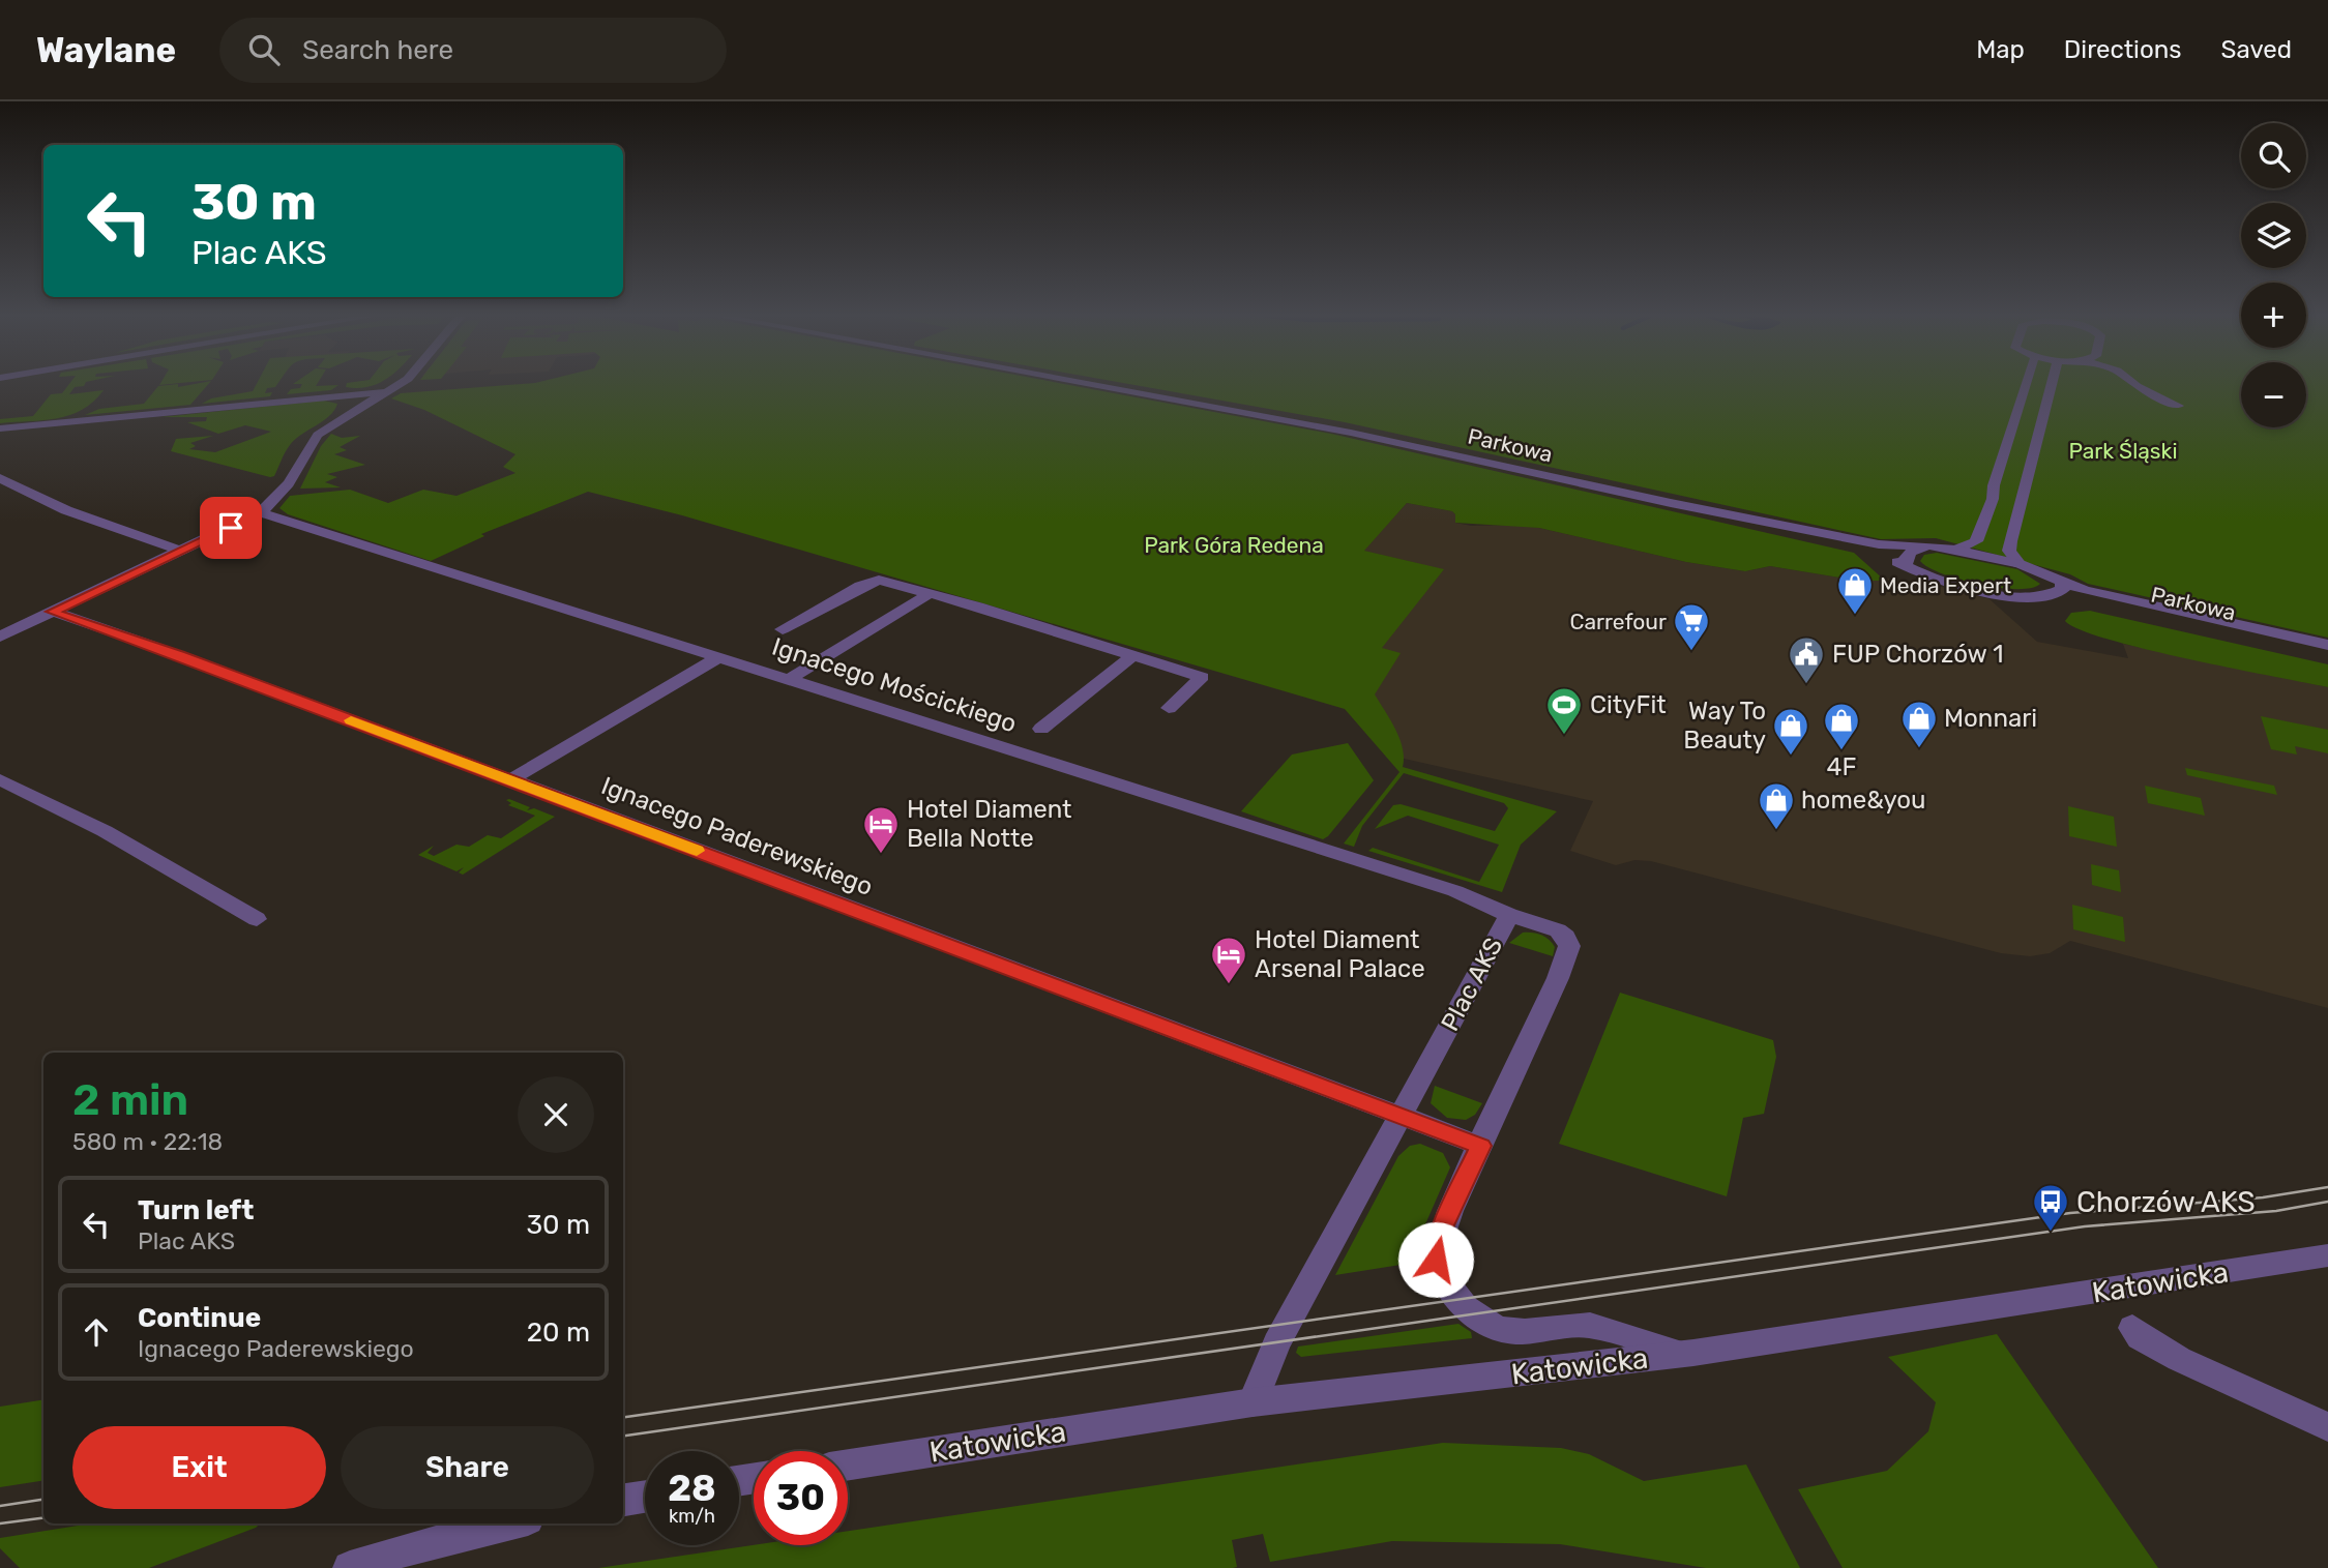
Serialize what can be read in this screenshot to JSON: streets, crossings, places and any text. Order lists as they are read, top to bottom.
{
  "streets": {
    "street": [
      "Parkowa",
      "Ignacego Mościckiego",
      "Ignacego Paderewskiego",
      "Plac AKS",
      "Katowicka"
    ]
  },
  "crossings": [
    ["Ignacego Mościckiego", "Plac AKS"],
    ["Ignacego Paderewskiego", "Plac AKS"],
    ["Plac AKS", "Katowicka"]
  ],
  "parks": ["Park Śląski", "Park Góra Redena"],
  "places": {
    "shop": [
      "Media Expert",
      "Monnari",
      "4F",
      "Way To Beauty",
      "home&you"
    ],
    "supermarket": ["Carrefour"],
    "public building": ["FUP Chorzów 1"],
    "sports": ["CityFit"],
    "hotel": ["Hotel Diament Bella Notte", "Hotel Diament Arsenal Palace"],
    "bus stop": ["Chorzów AKS"]
  },
  "page": {
    "header": "Waylane",
    "search": "Search here",
    "nav": ["Map", "Directions", "Saved"],
    "map_buttons": ["+", "−"],
    "turn": ["30 m", "Plac AKS"],
    "heading": ["2 min", "580 m · 22:18"],
    "list": [
      {
        "name": "Turn left",
        "note": "Plac AKS",
        "value": "30 m"
      },
      {
        "name": "Continue",
        "note": "Ignacego Paderewskiego",
        "value": "20 m"
      }
    ],
    "buttons": ["Exit", "Share"],
    "speed": "28 km/h",
    "limit": "30"
  }
}
